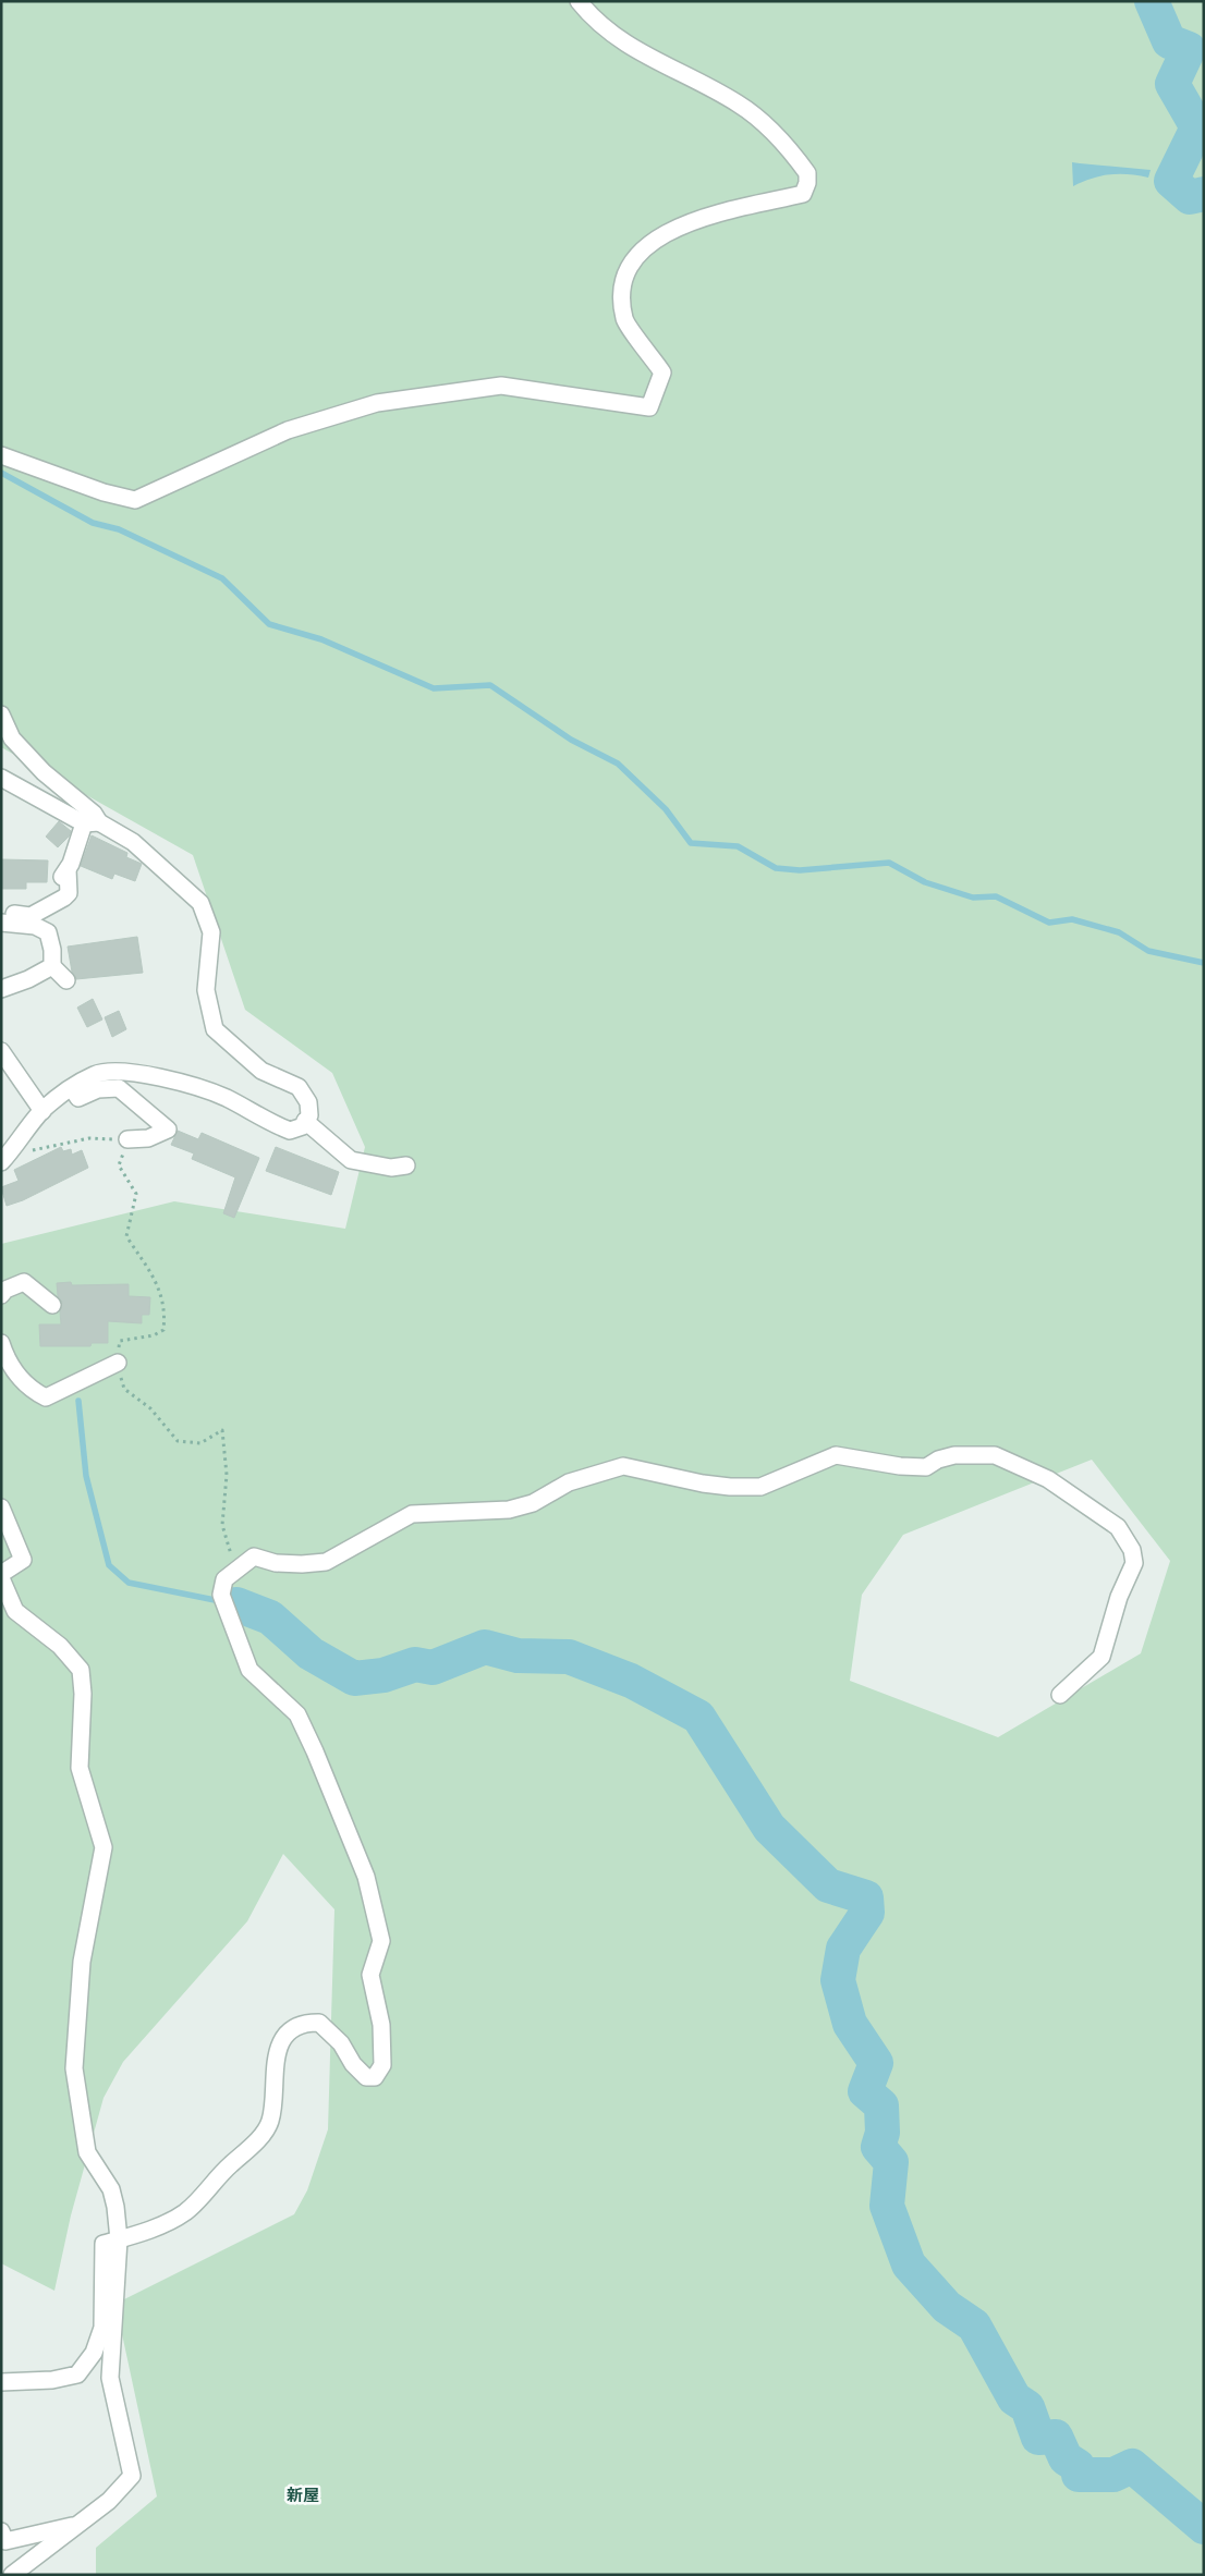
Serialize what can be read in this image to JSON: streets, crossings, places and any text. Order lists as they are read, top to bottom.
{
  "districts": ["新屋"]
}
